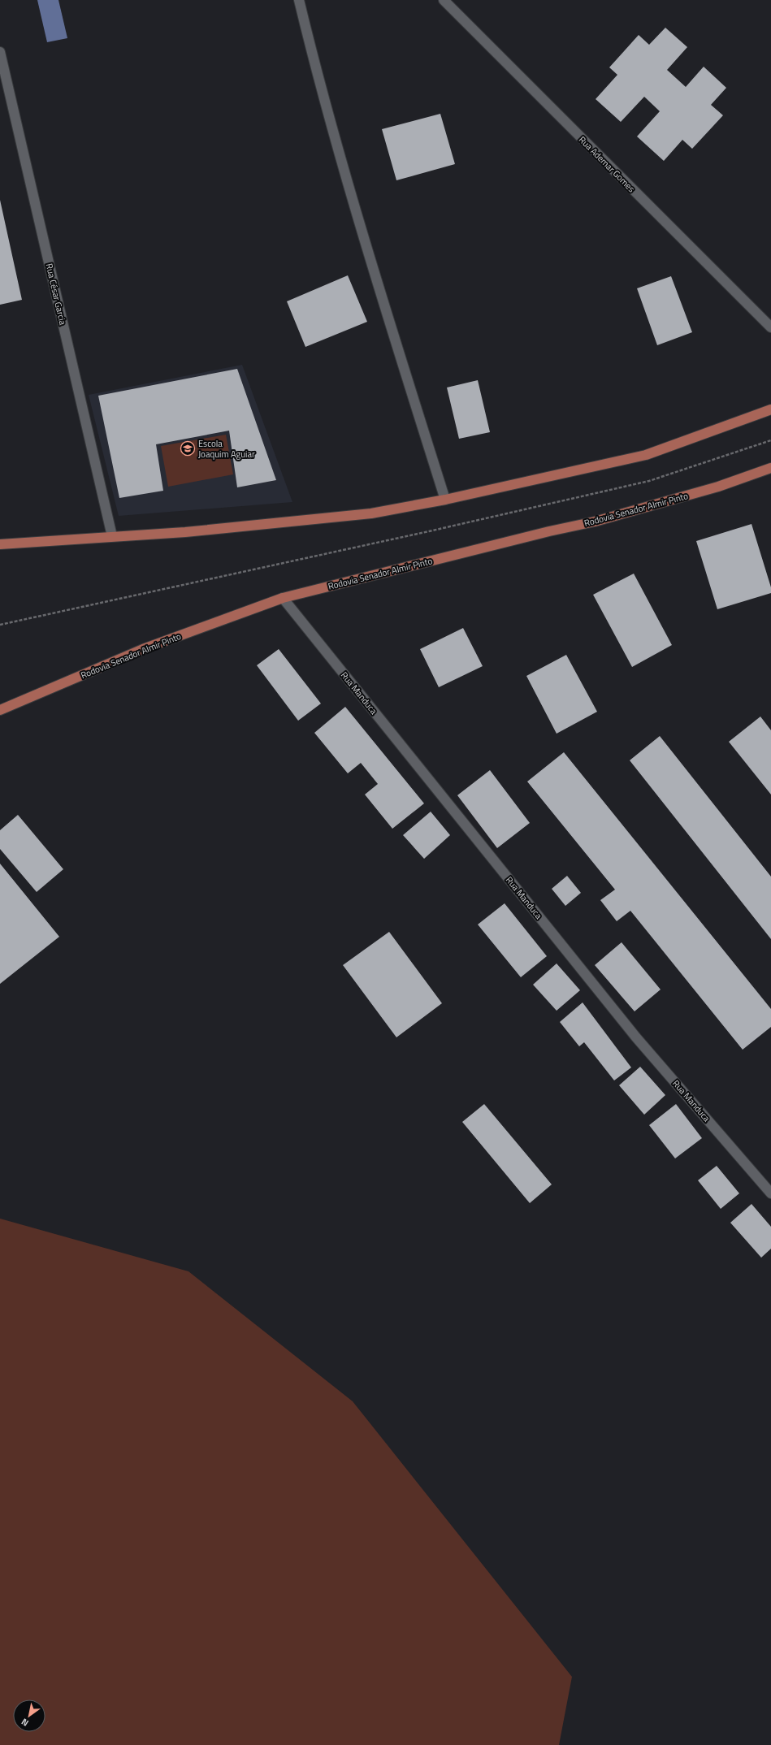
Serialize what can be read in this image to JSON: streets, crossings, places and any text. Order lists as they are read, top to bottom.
{
  "streets": {
    "main road": ["Rodovia Senador Almir Pinto"],
    "street": ["Rua Ademar Gomes", "Rua César Garcia", "Rua Manduca"]
  },
  "crossings": [
    ["Rodovia Senador Almir Pinto", "Rua Manduca"]
  ],
  "places": {
    "school or university": ["Escola Joaquim Aguiar"]
  },
  "north": "bottom left"
}
